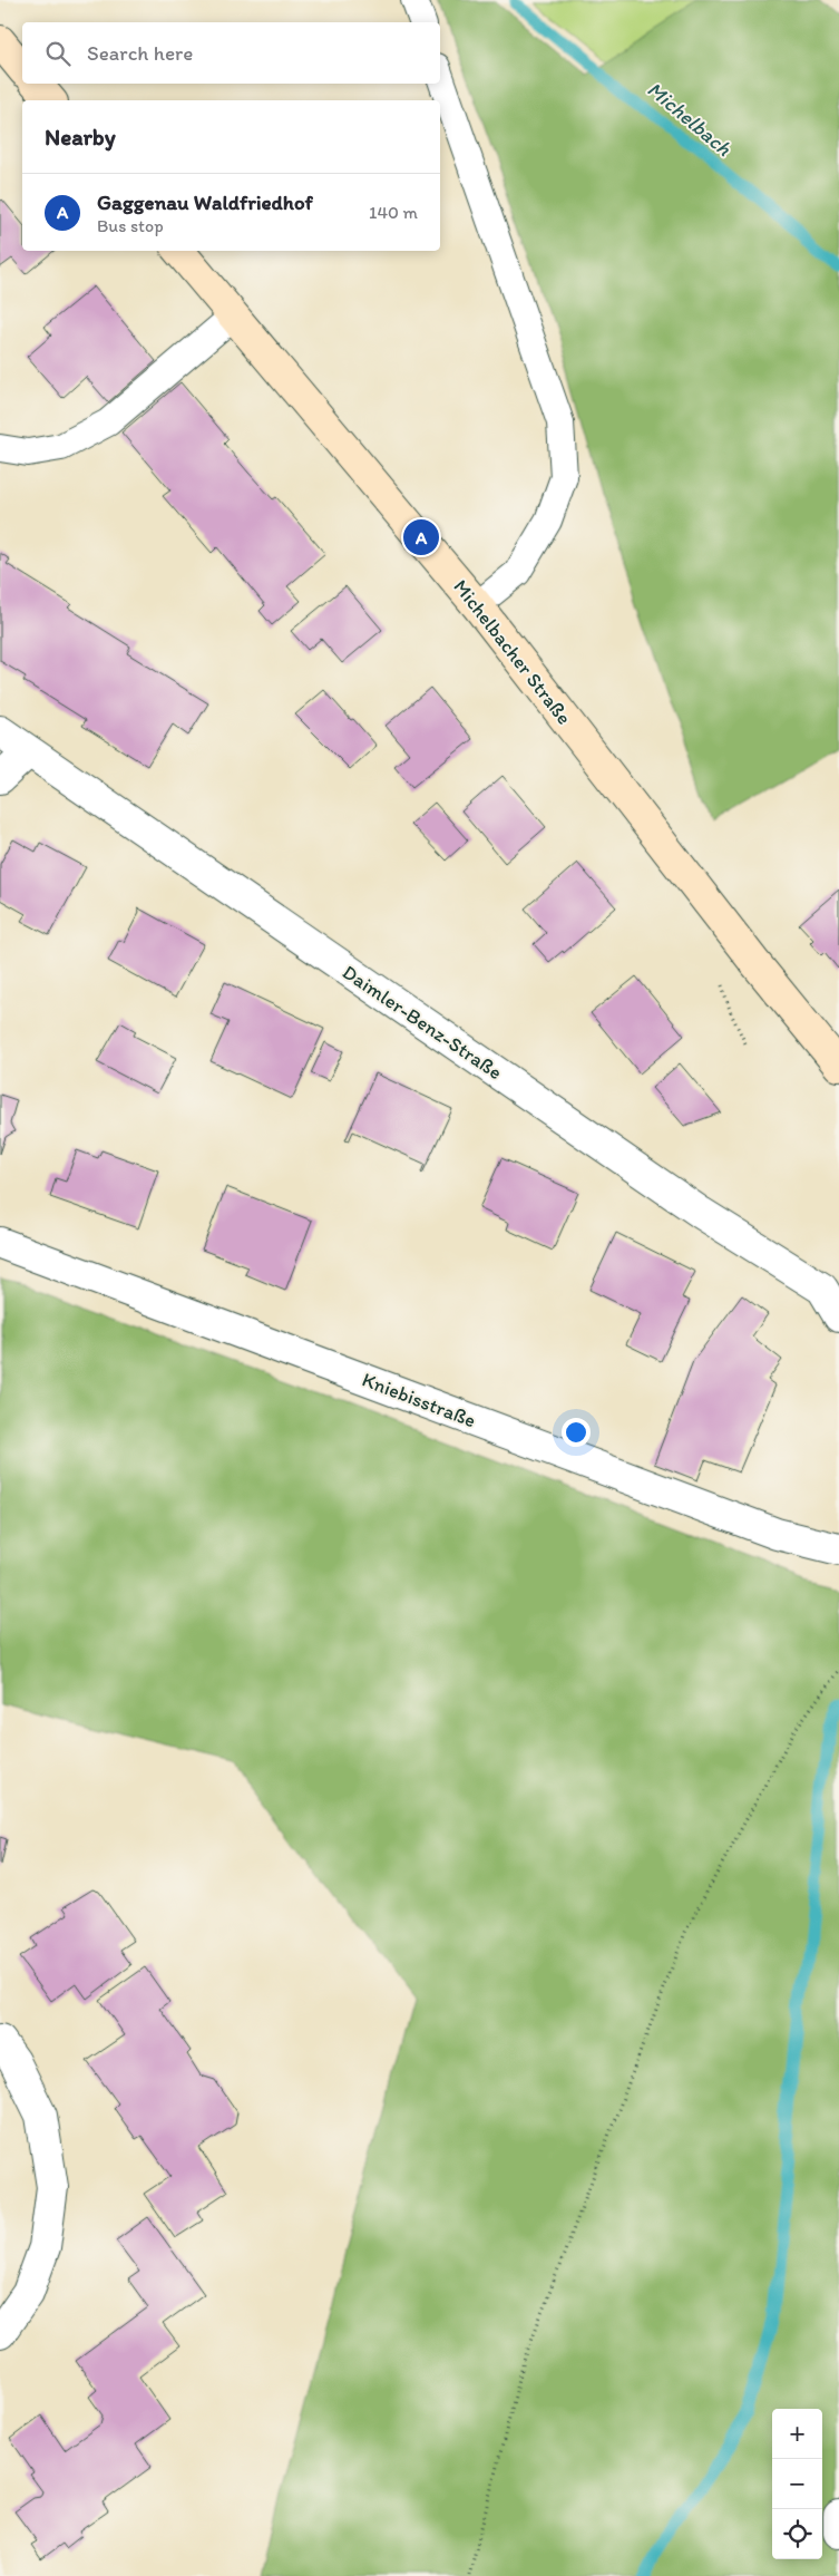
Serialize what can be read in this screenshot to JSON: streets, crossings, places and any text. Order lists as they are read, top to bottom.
{
  "streets": {
    "main road": ["Michelbacher Straße"],
    "street": ["Daimler-Benz-Straße", "Kniebisstraße"]
  },
  "water": ["Michelbach"],
  "page": {
    "search": "Search here",
    "heading": "Nearby",
    "list": [
      {
        "mark": "A",
        "name": "Gaggenau Waldfriedhof",
        "note": "Bus stop",
        "value": "140 m"
      }
    ],
    "pins": "A",
    "map_buttons": ["+", "−"]
  }
}
